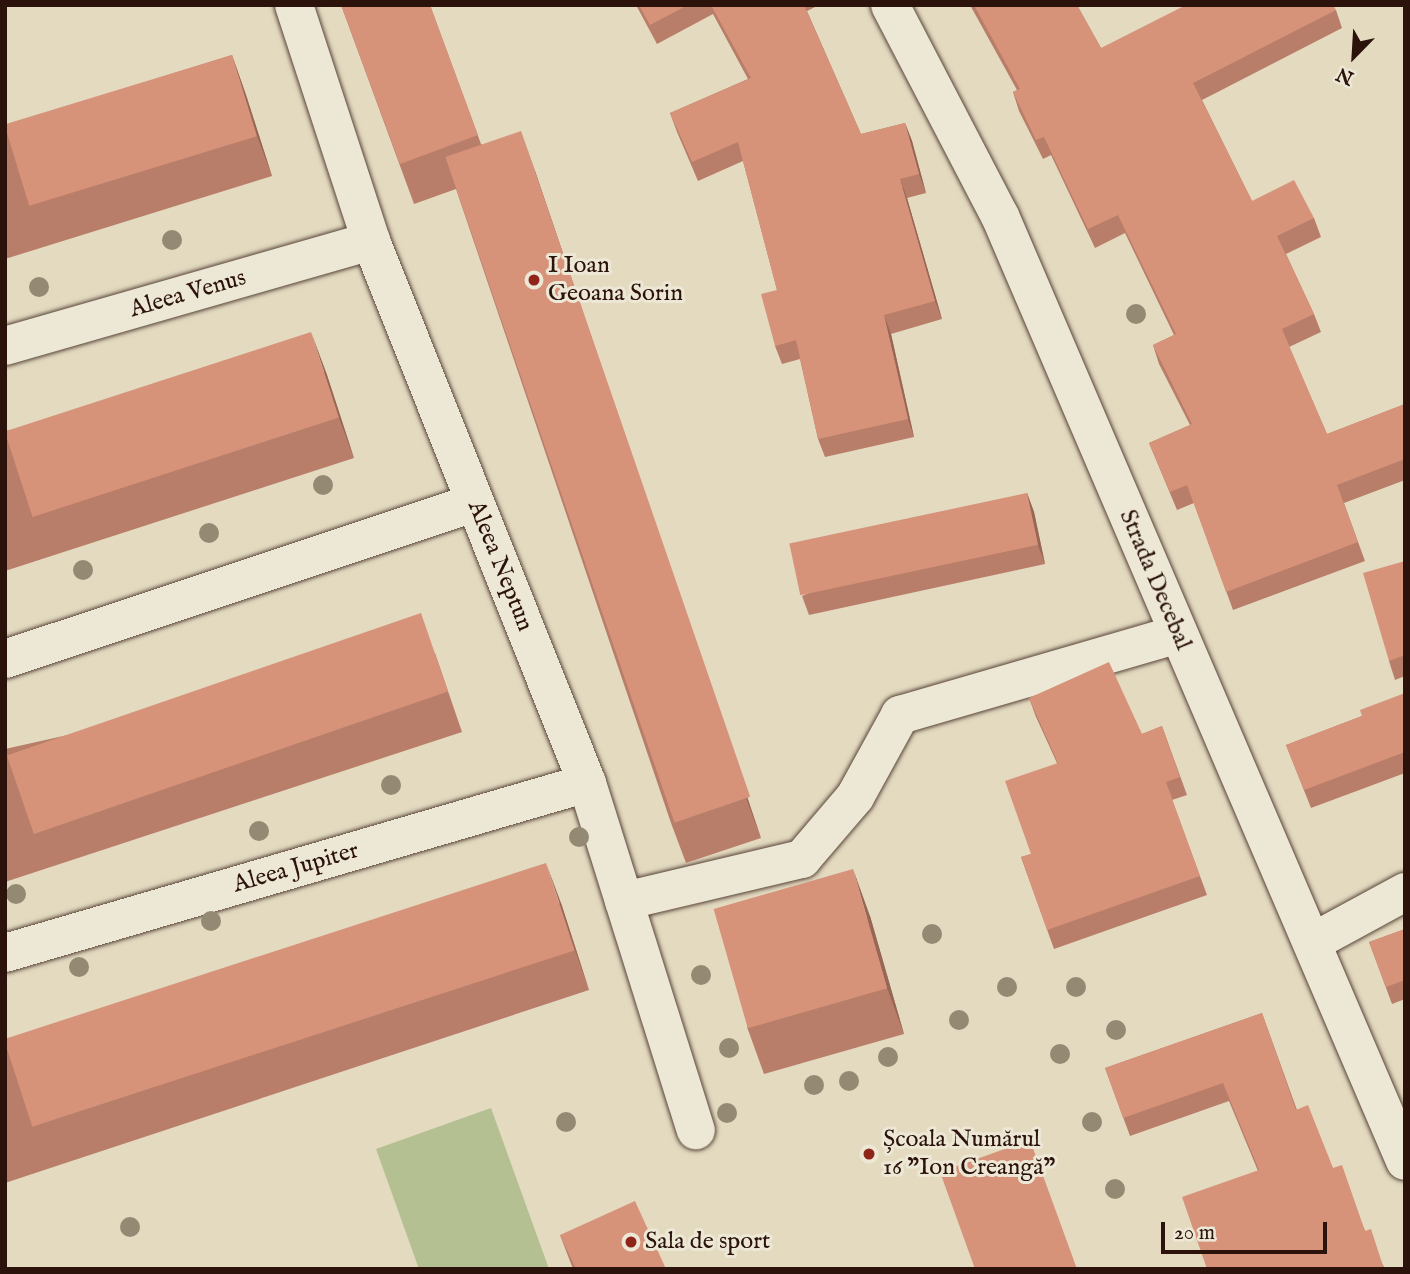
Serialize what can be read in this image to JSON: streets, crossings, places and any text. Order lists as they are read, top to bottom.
{
  "streets": {
    "street": [
      "Aleea Venus",
      "Aleea Neptun",
      "Strada Decebal",
      "Aleea Jupiter"
    ]
  },
  "crossings": [
    ["Aleea Venus", "Aleea Neptun"],
    ["Aleea Neptun", "Aleea Jupiter"]
  ],
  "places": ["I Ioan Geoana Sorin", "Școala Numărul 16 \"Ion Creangă\"", "Sala de sport"],
  "scale_bar": "20 m",
  "north": "bottom left"
}
